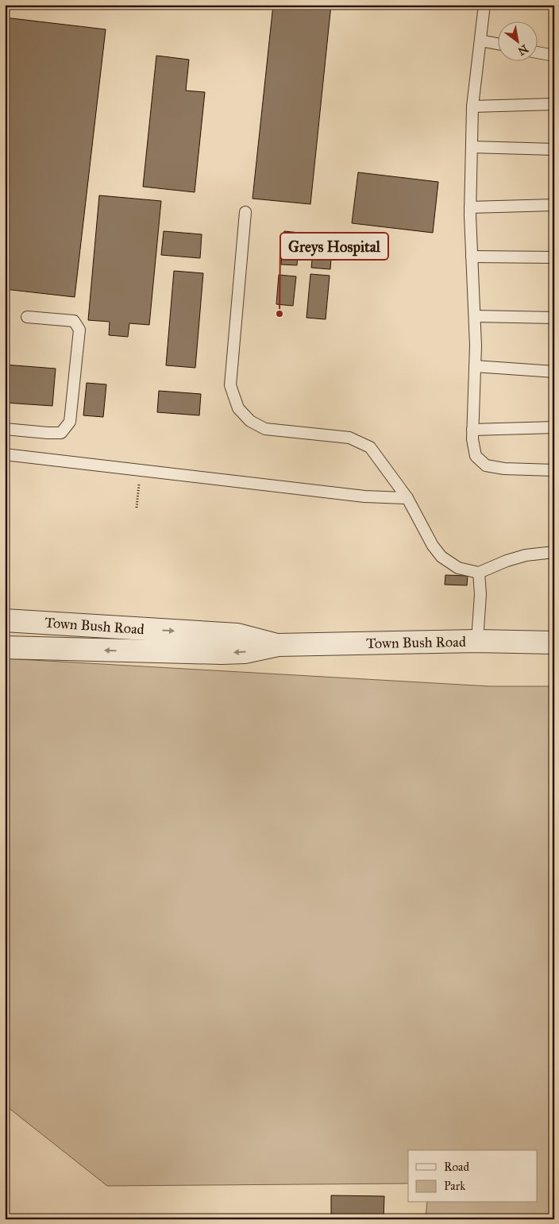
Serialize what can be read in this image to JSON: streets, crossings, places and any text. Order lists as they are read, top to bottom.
{
  "streets": {
    "street": ["Town Bush Road"]
  },
  "places": ["Greys Hospital"],
  "legend": ["Road", "Park"],
  "north": "bottom right"
}
